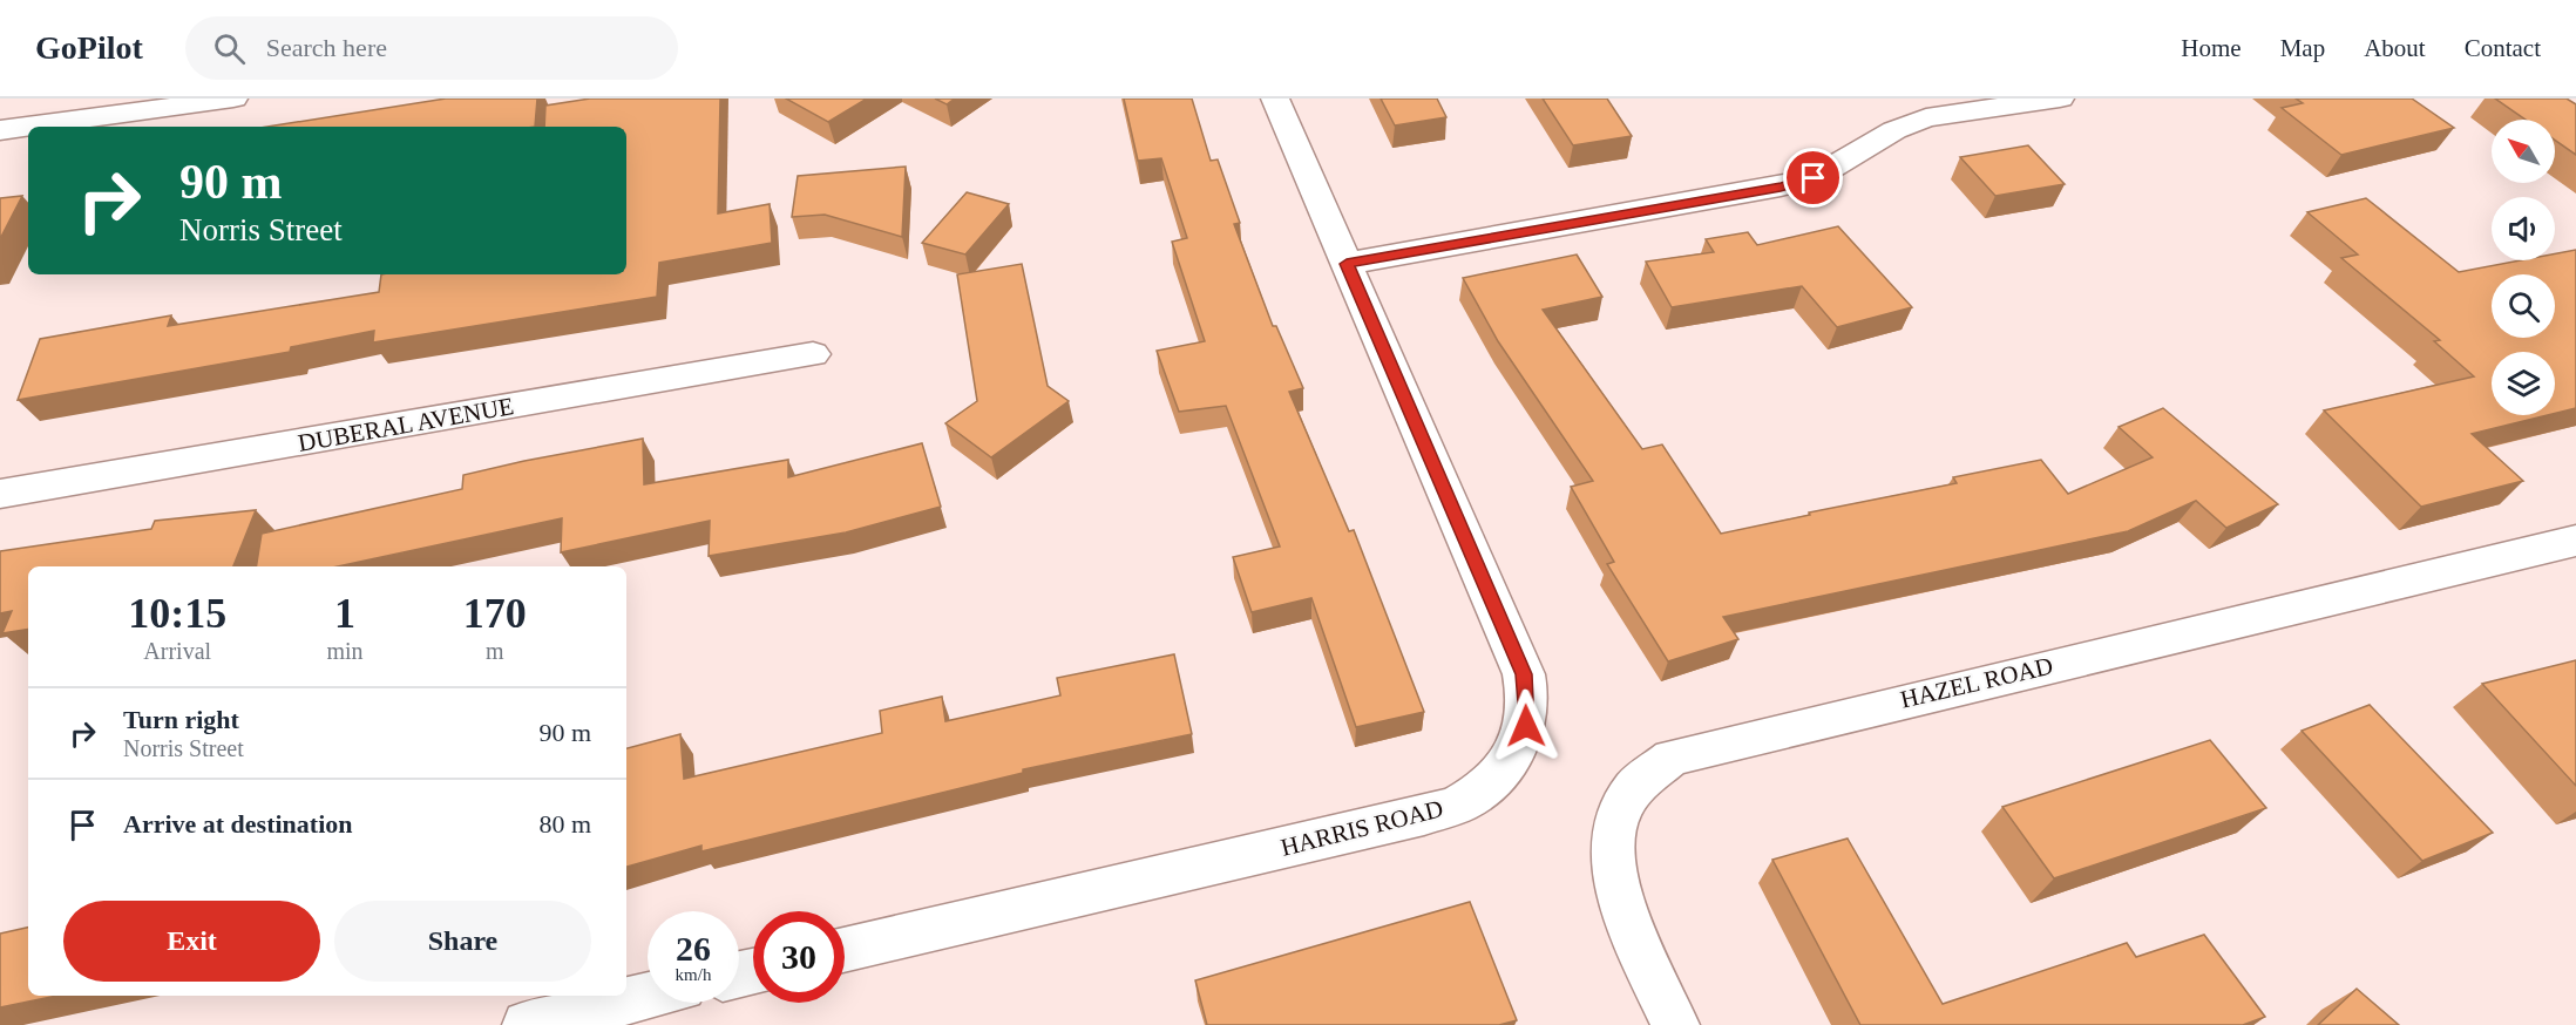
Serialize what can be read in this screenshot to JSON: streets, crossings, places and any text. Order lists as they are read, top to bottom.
{
  "streets": {
    "street": ["DUBERAL AVENUE", "HAZEL ROAD", "HARRIS ROAD"]
  },
  "north": "top left",
  "page": {
    "header": "GoPilot",
    "search": "Search here",
    "nav": [
      "Home",
      "Map",
      "About",
      "Contact"
    ],
    "turn": ["90 m", "Norris Street"],
    "eta": [
      "10:15",
      "Arrival",
      "1",
      "min",
      "170",
      "m"
    ],
    "list": [
      {
        "name": "Turn right",
        "note": "Norris Street",
        "value": "90 m"
      },
      {
        "name": "Arrive at destination",
        "value": "80 m"
      }
    ],
    "buttons": ["Exit", "Share"],
    "speed": "26 km/h",
    "limit": "30"
  }
}
